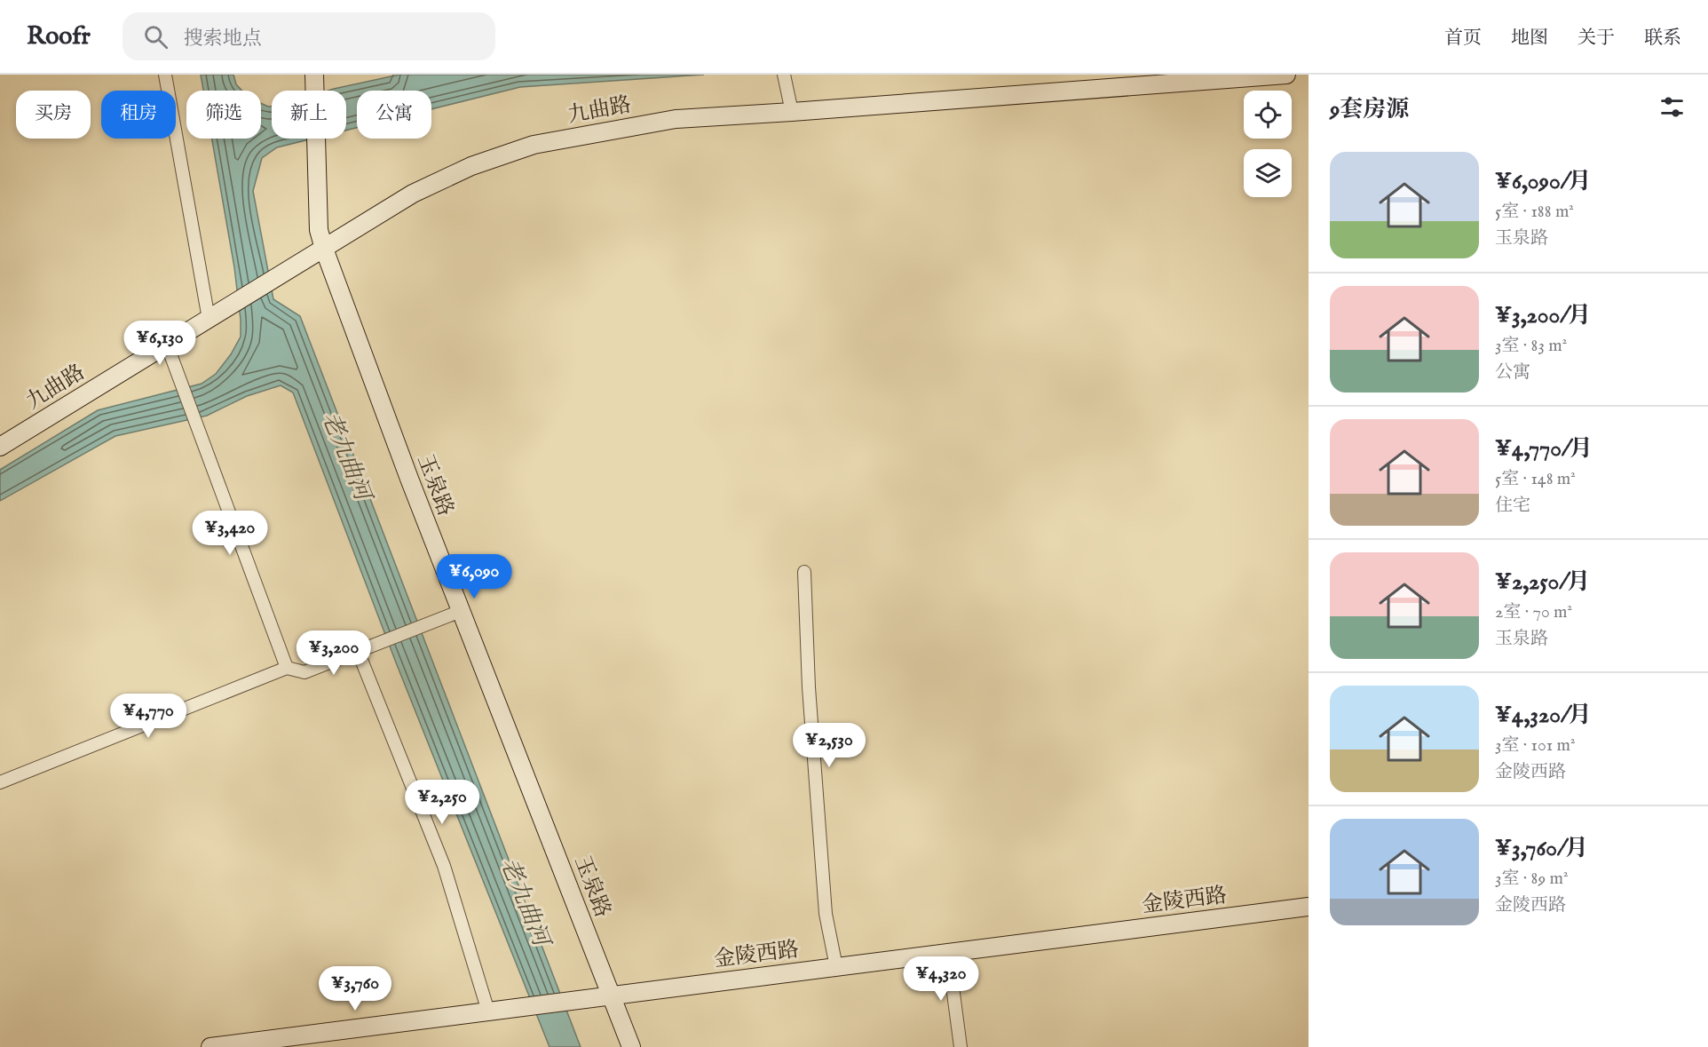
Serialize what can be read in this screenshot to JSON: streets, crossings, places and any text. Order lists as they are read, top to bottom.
{
  "streets": {
    "street": ["九曲路", "玉泉路", "金陵西路"]
  },
  "crossings": [
    ["九曲路", "玉泉路"],
    ["玉泉路", "金陵西路"]
  ],
  "water": ["老九曲河"],
  "page": {
    "header": "Roofr",
    "search": "搜索地点",
    "nav": [
      "首页",
      "地图",
      "关于",
      "联系"
    ],
    "heading": "9套房源",
    "chip": [
      "买房",
      "租房",
      "筛选",
      "新上",
      "公寓"
    ],
    "list": [
      {
        "name": "¥6,090/月",
        "note": "5室 · 188 m² · 玉泉路"
      },
      {
        "name": "¥3,200/月",
        "note": "3室 · 83 m² · 公寓"
      },
      {
        "name": "¥4,770/月",
        "note": "5室 · 148 m² · 住宅"
      },
      {
        "name": "¥2,250/月",
        "note": "2室 · 70 m² · 玉泉路"
      },
      {
        "name": "¥4,320/月",
        "note": "3室 · 101 m² · 金陵西路"
      },
      {
        "name": "¥3,760/月",
        "note": "3室 · 89 m² · 金陵西路"
      }
    ],
    "price": [
      "¥6,130",
      "¥3,420",
      "¥6,090",
      "¥3,200",
      "¥4,770",
      "¥2,530",
      "¥2,250",
      "¥4,320",
      "¥3,760"
    ]
  }
}
